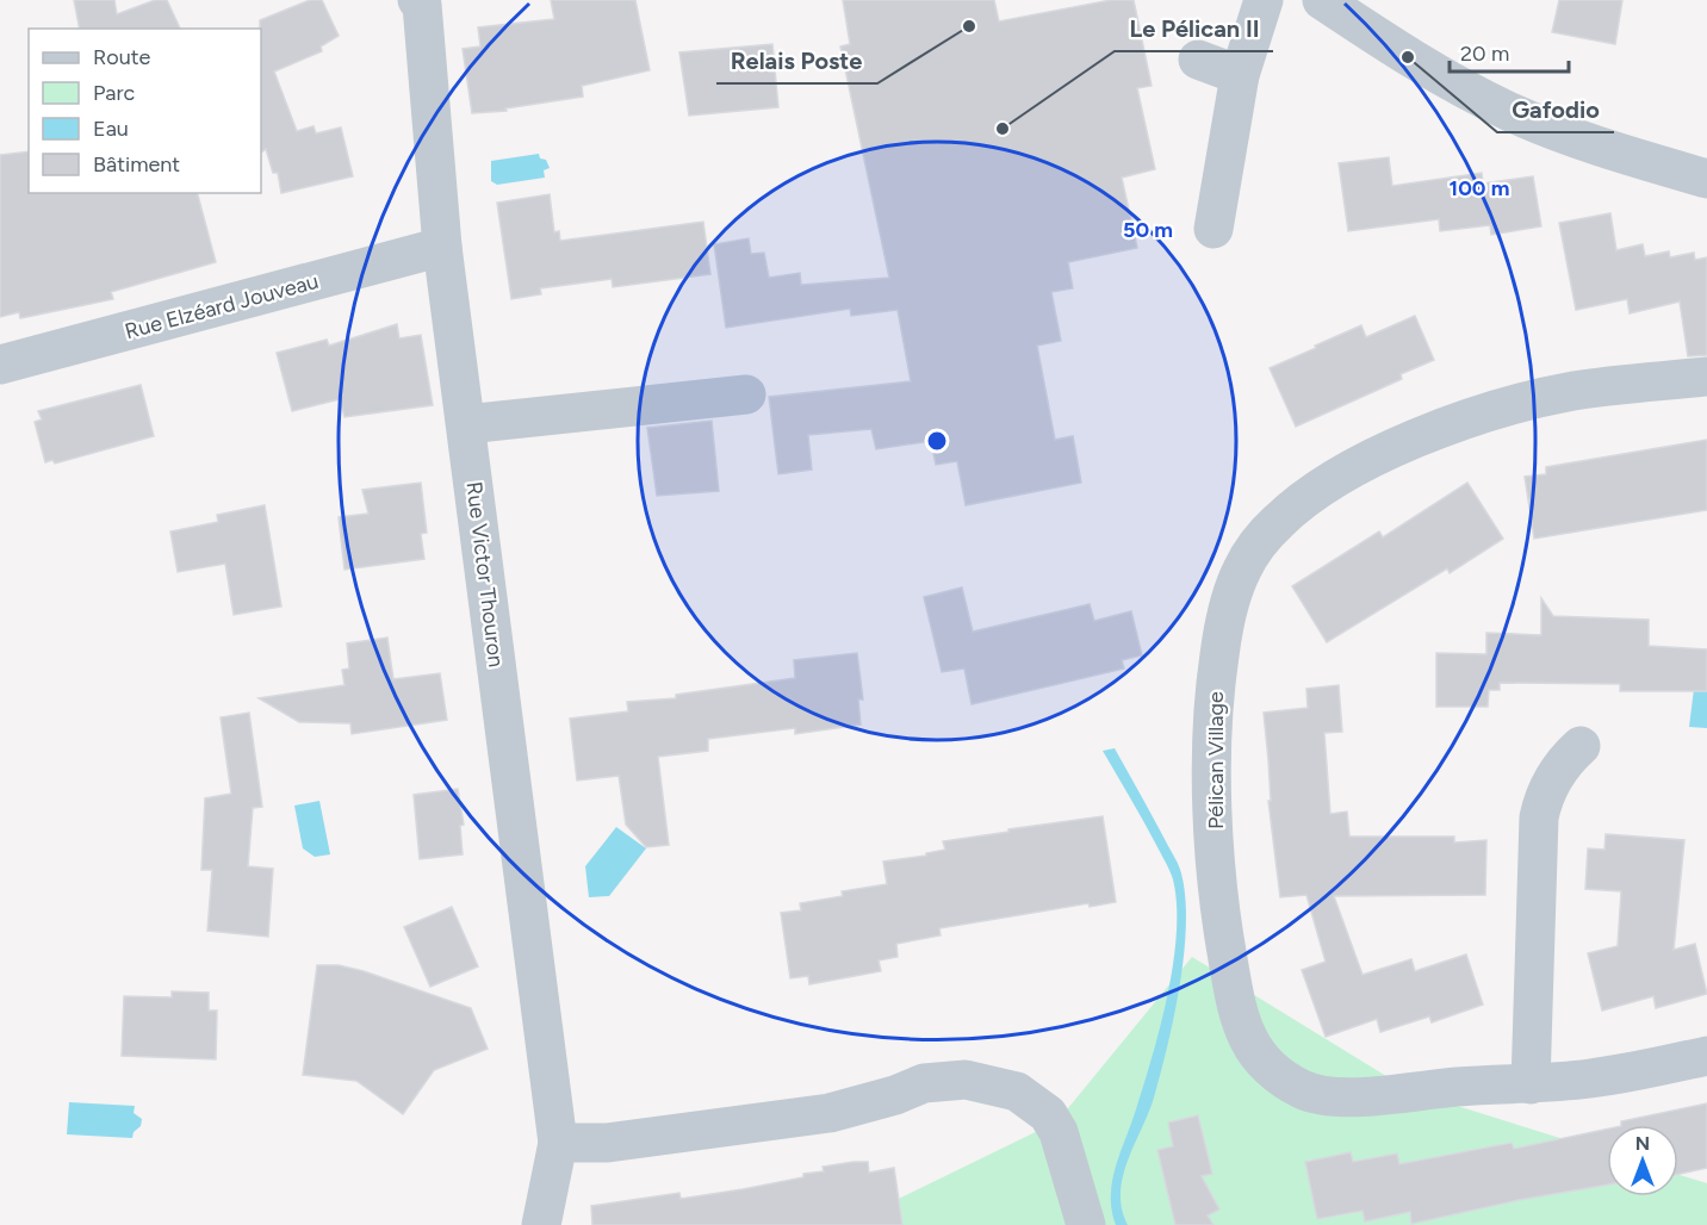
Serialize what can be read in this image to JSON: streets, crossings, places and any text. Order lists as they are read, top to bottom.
{
  "streets": {
    "street": ["Rue Elzéard Jouveau", "Rue Victor Thouron", "Pélican Village"]
  },
  "crossings": [
    ["Rue Elzéard Jouveau", "Rue Victor Thouron"]
  ],
  "places": ["Relais Poste", "Gafodio", "Le Pélican II"],
  "legend": [
    "Route",
    "Parc",
    "Eau",
    "Bâtiment"
  ],
  "scale_bar": "20 m",
  "north": "top",
  "rings": ["100 m", "50 m"]
}
